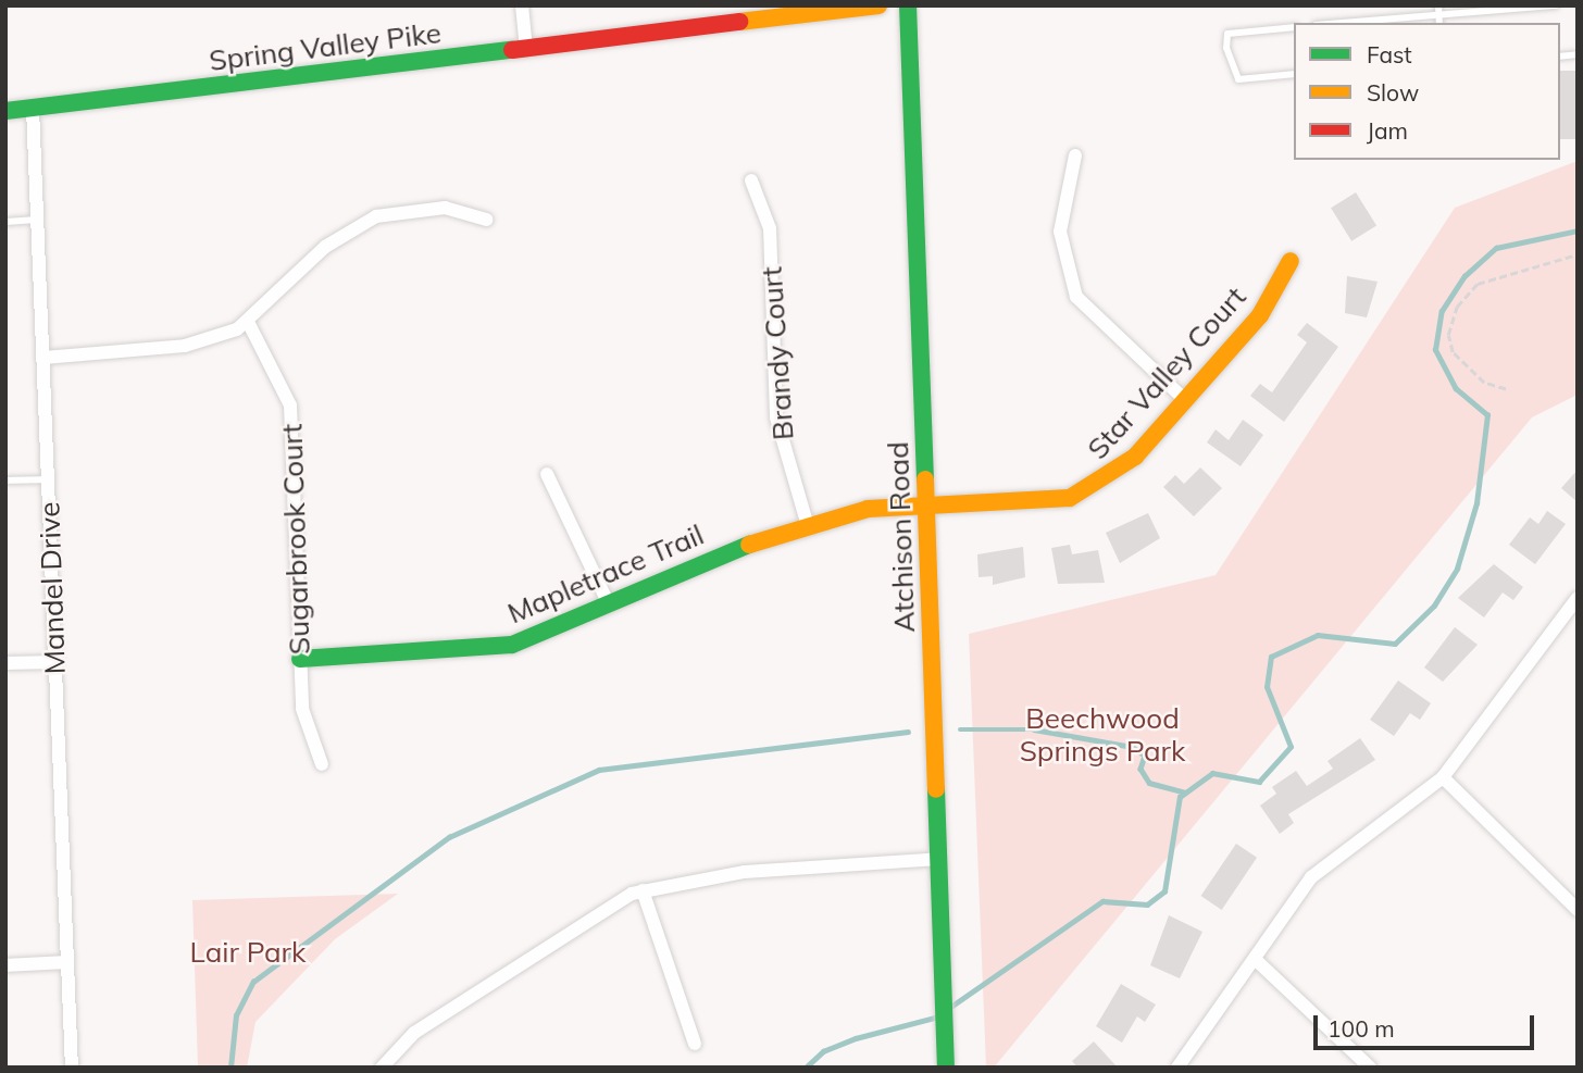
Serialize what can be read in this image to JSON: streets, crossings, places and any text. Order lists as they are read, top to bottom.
{
  "streets": {
    "street": [
      "Spring Valley Pike",
      "Brandy Court",
      "Star Valley Court",
      "Atchison Road",
      "Sugarbrook Court",
      "Mapletrace Trail",
      "Mandel Drive"
    ]
  },
  "crossings": [
    ["Spring Valley Pike", "Mandel Drive"],
    ["Brandy Court", "Mapletrace Trail"],
    ["Star Valley Court", "Atchison Road"],
    ["Star Valley Court", "Mapletrace Trail"],
    ["Atchison Road", "Mapletrace Trail"],
    ["Sugarbrook Court", "Mapletrace Trail"]
  ],
  "parks": ["Beechwood Springs Park", "Lair Park"],
  "legend": ["Fast", "Slow", "Jam"],
  "scale_bar": "100 m"
}
